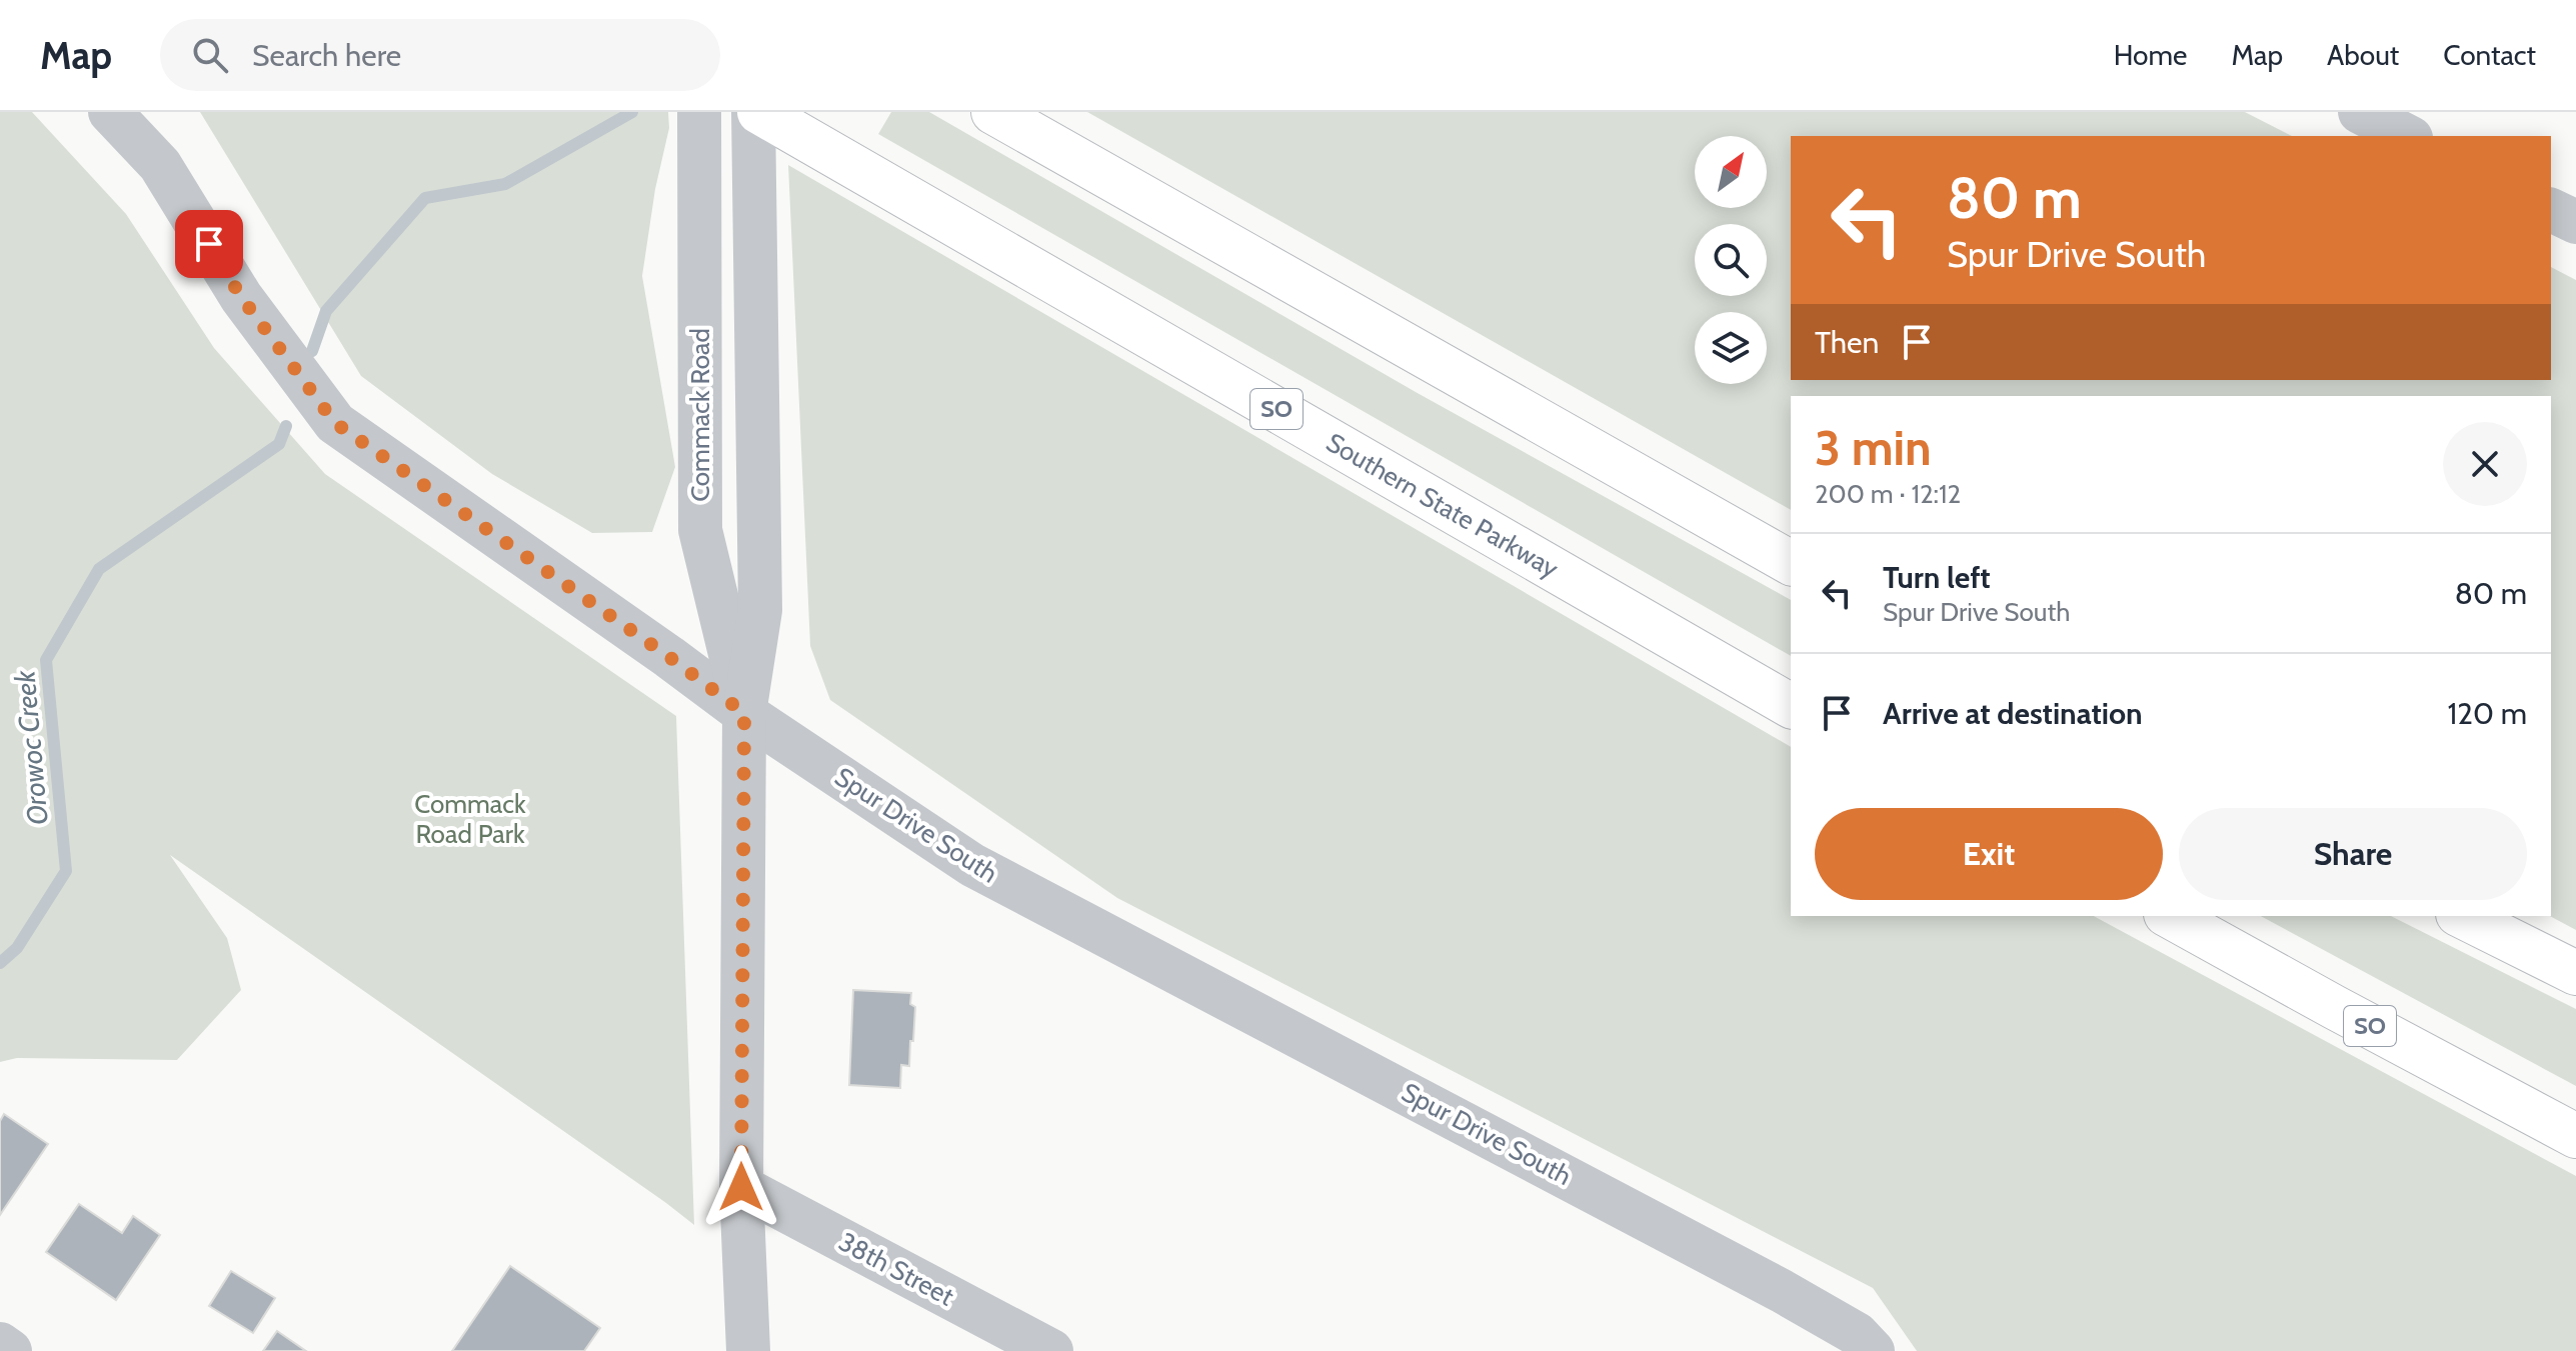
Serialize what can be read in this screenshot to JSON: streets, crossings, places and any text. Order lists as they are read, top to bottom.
{
  "streets": {
    "highway": ["SO", "Southern State Parkway"],
    "street": ["Commack Road", "Spur Drive South", "38th Street"]
  },
  "crossings": [
    ["Commack Road", "Southern State Parkway"],
    ["Commack Road", "Spur Drive South"],
    ["Commack Road", "38th Street"]
  ],
  "water": ["Orowoc Creek"],
  "parks": ["Commack Road Park"],
  "north": "top right",
  "page": {
    "header": "Map",
    "search": "Search here",
    "nav": [
      "Home",
      "Map",
      "About",
      "Contact"
    ],
    "turn": ["80 m", "Spur Drive South"],
    "then": "Then",
    "heading": ["3 min", "200 m · 12:12"],
    "list": [
      {
        "name": "Turn left",
        "note": "Spur Drive South",
        "value": "80 m"
      },
      {
        "name": "Arrive at destination",
        "value": "120 m"
      }
    ],
    "buttons": ["Exit", "Share"]
  }
}
